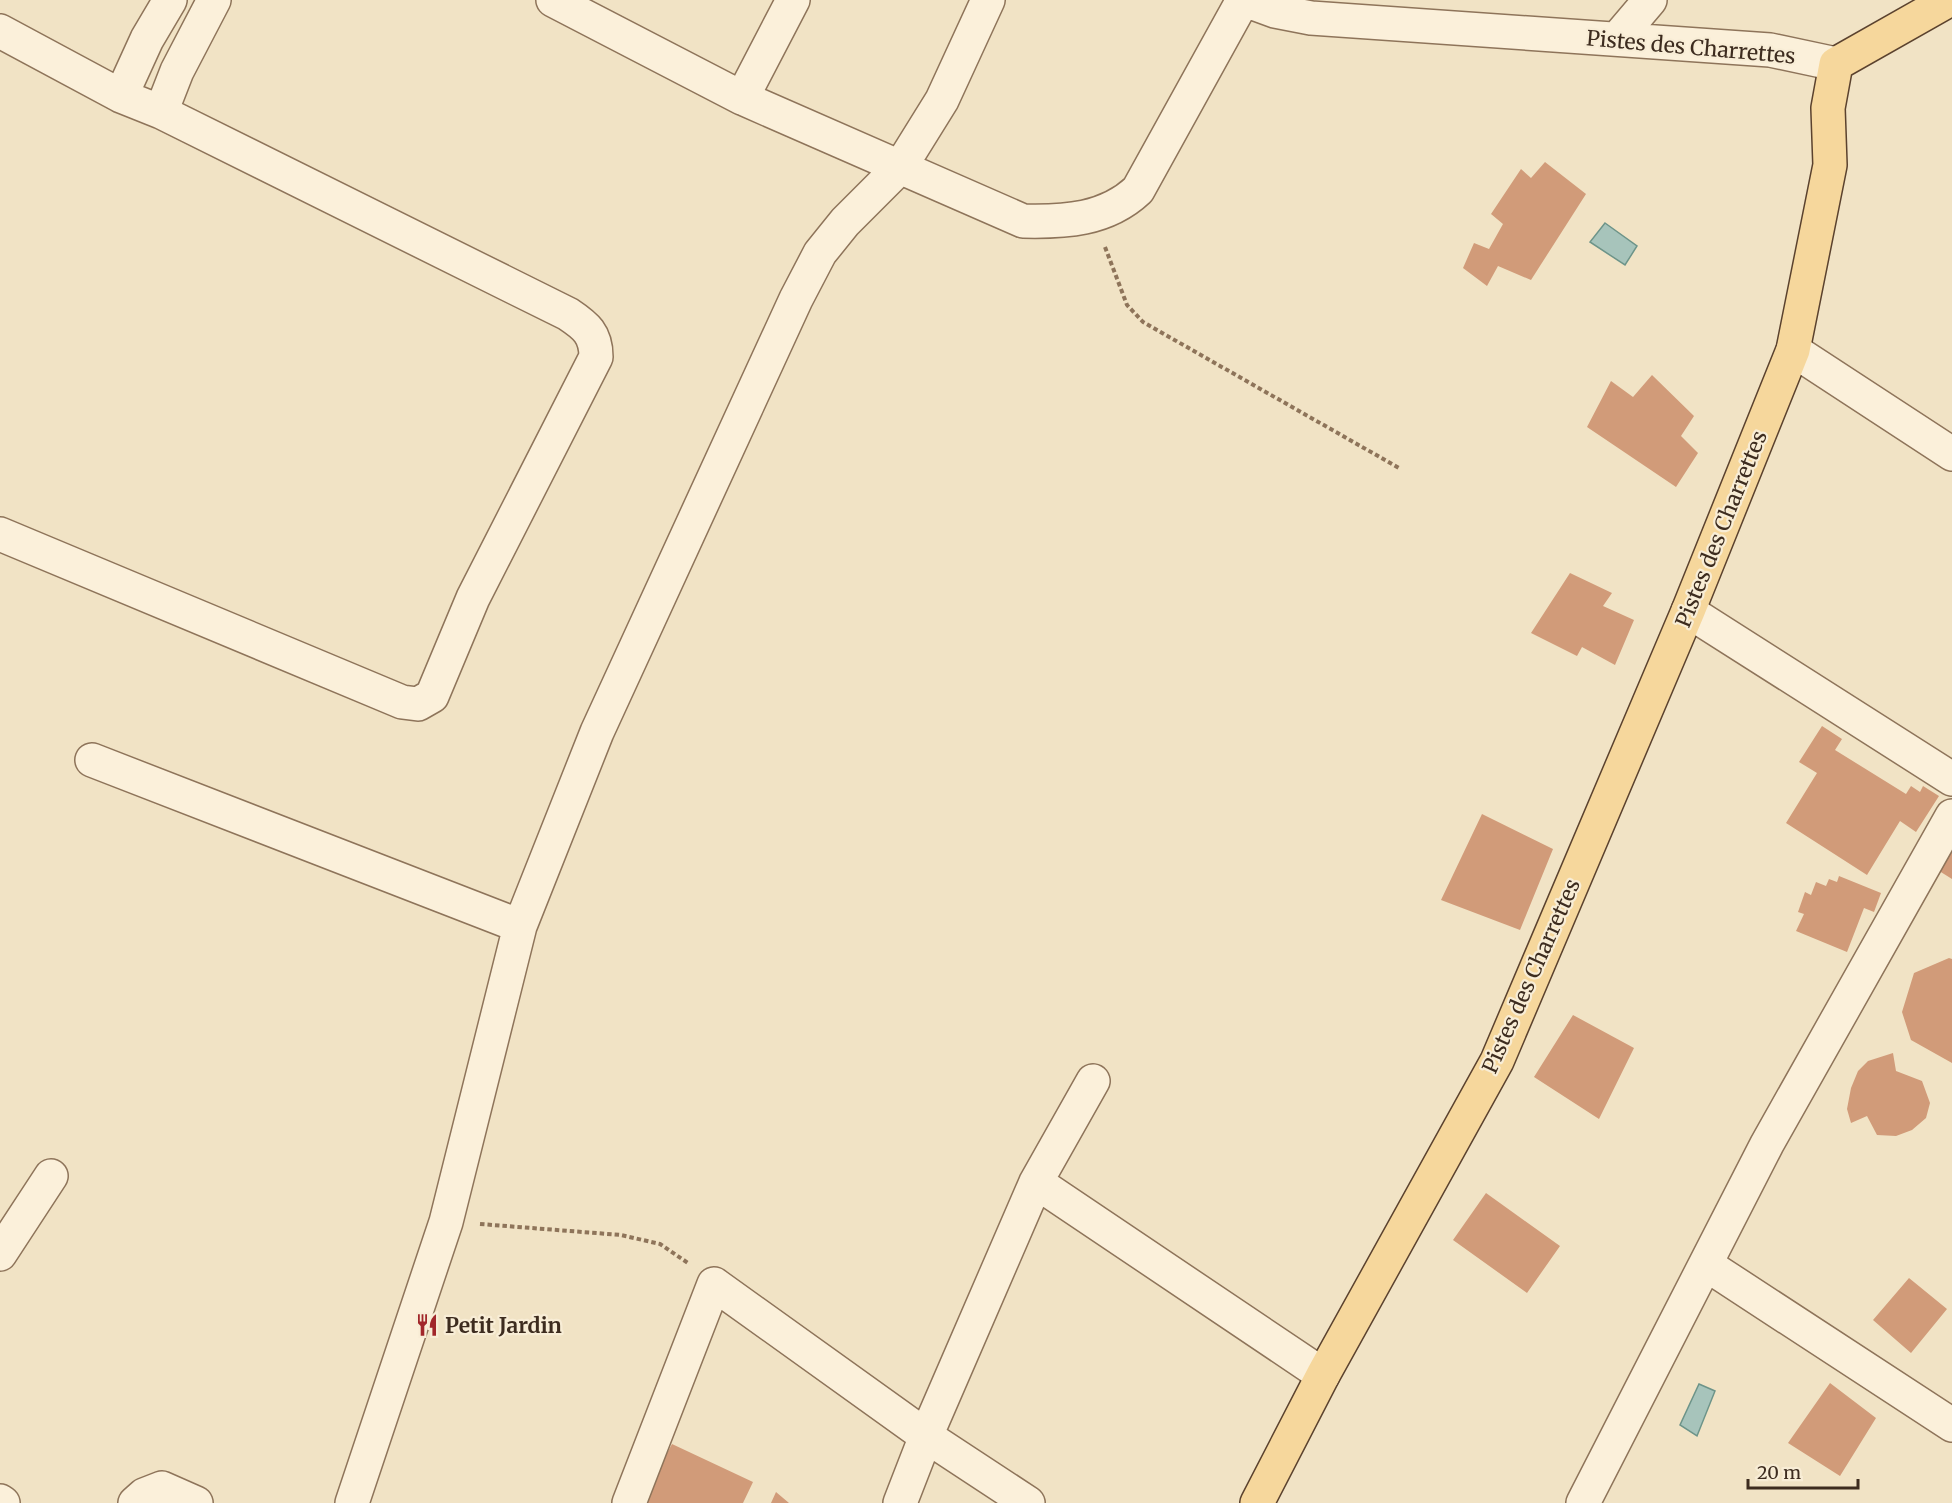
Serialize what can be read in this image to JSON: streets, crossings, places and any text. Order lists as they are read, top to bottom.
{
  "streets": {
    "main road": ["Pistes des Charrettes"]
  },
  "places": {
    "restaurant": ["Petit Jardin"]
  },
  "scale_bar": "20 m"
}
